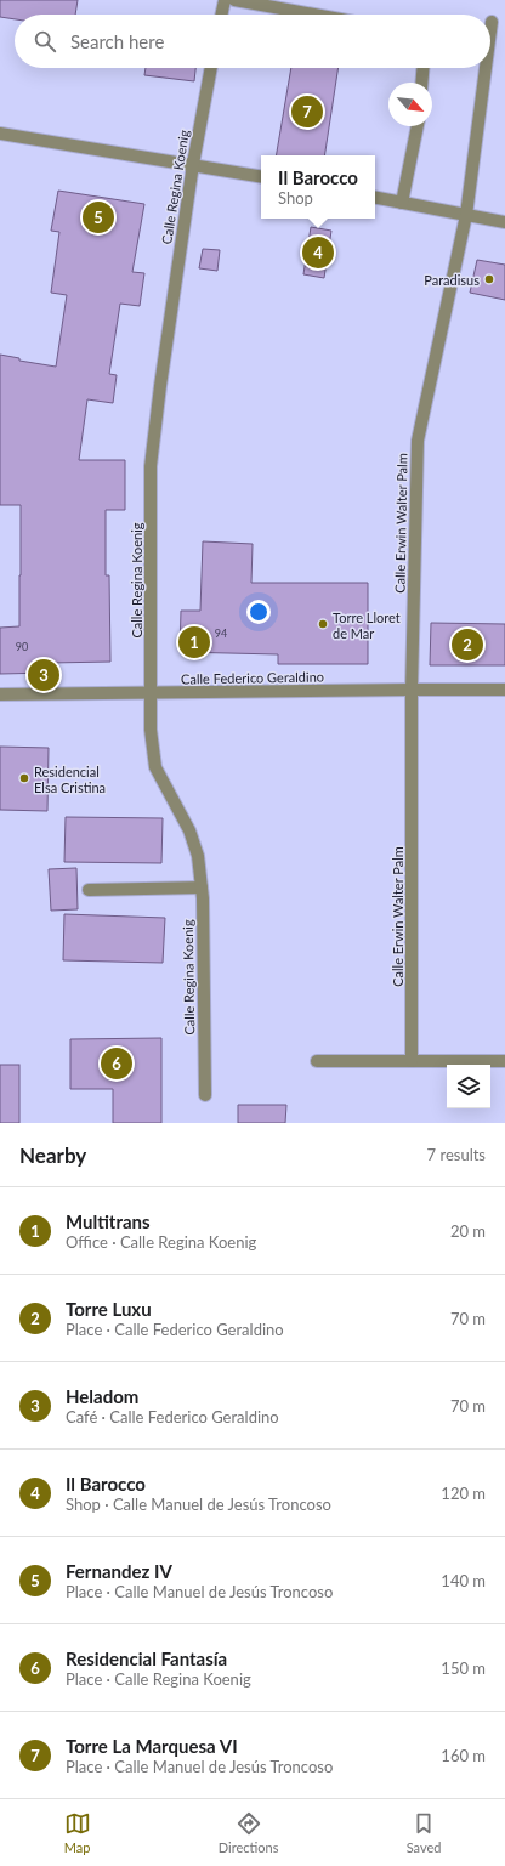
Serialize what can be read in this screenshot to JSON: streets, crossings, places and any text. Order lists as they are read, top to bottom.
{
  "streets": {
    "street": ["Calle Regina Koenig", "Calle Erwin Walter Palm", "Calle Federico Geraldino"]
  },
  "crossings": [
    ["Calle Regina Koenig", "Calle Federico Geraldino"],
    ["Calle Erwin Walter Palm", "Calle Federico Geraldino"]
  ],
  "places": ["Paradisus", "Torre Lloret de Mar", "Residencial Elsa Cristina"],
  "house_numbers": ["94", "90"],
  "north": "bottom right",
  "page": {
    "search": "Search here",
    "pins": [
      "7",
      "5",
      "4",
      "1",
      "2",
      "3",
      "6"
    ],
    "popup": ["Il Barocco", "Shop"],
    "heading": ["Nearby", "7 results"],
    "list": [
      {
        "mark": "1",
        "name": "Multitrans",
        "note": "Office · Calle Regina Koenig",
        "value": "20 m"
      },
      {
        "mark": "2",
        "name": "Torre Luxu",
        "note": "Place · Calle Federico Geraldino",
        "value": "70 m"
      },
      {
        "mark": "3",
        "name": "Heladom",
        "note": "Café · Calle Federico Geraldino",
        "value": "70 m"
      },
      {
        "mark": "4",
        "name": "Il Barocco",
        "note": "Shop · Calle Manuel de Jesús Troncoso",
        "value": "120 m"
      },
      {
        "mark": "5",
        "name": "Fernandez IV",
        "note": "Place · Calle Manuel de Jesús Troncoso",
        "value": "140 m"
      },
      {
        "mark": "6",
        "name": "Residencial Fantasía",
        "note": "Place · Calle Regina Koenig",
        "value": "150 m"
      },
      {
        "mark": "7",
        "name": "Torre La Marquesa VI",
        "note": "Place · Calle Manuel de Jesús Troncoso",
        "value": "160 m"
      }
    ],
    "nav": ["Map", "Directions", "Saved"]
  }
}
